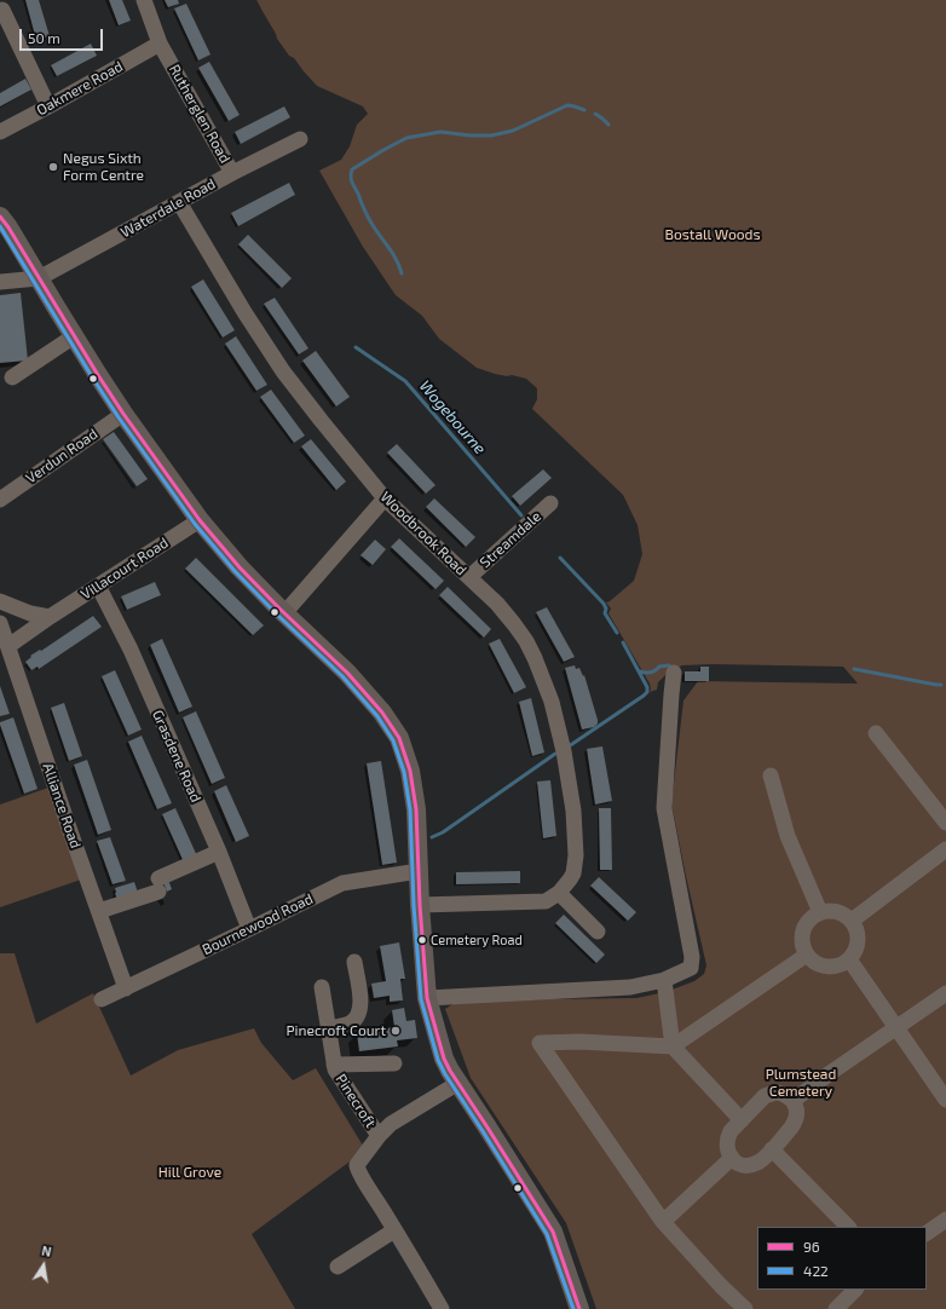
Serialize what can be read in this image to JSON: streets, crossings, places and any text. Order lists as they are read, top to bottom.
{
  "streets": {
    "street": [
      "Oakmere Road",
      "Rutherglen Road",
      "Waterdale Road",
      "Verdun Road",
      "Woodbrook Road",
      "Streamdale",
      "Villacourt Road",
      "Grasdene Road",
      "Alliance Road",
      "Bournewood Road",
      "Pinecroft"
    ]
  },
  "crossings": [
    ["Oakmere Road", "Rutherglen Road"],
    ["Rutherglen Road", "Waterdale Road"],
    ["Waterdale Road", "Woodbrook Road"],
    ["Woodbrook Road", "Streamdale"],
    ["Villacourt Road", "Grasdene Road"],
    ["Villacourt Road", "Alliance Road"],
    ["Grasdene Road", "Bournewood Road"],
    ["Alliance Road", "Bournewood Road"]
  ],
  "water": ["Wogebourne"],
  "parks": ["Bostall Woods", "Plumstead Cemetery", "Hill Grove"],
  "places": ["Negus Sixth Form Centre", "Cemetery Road", "Pinecroft Court"],
  "lines": ["transit line 96", "transit line 422"],
  "legend": ["96", "422"],
  "scale_bar": "50 m",
  "north": "top"
}
